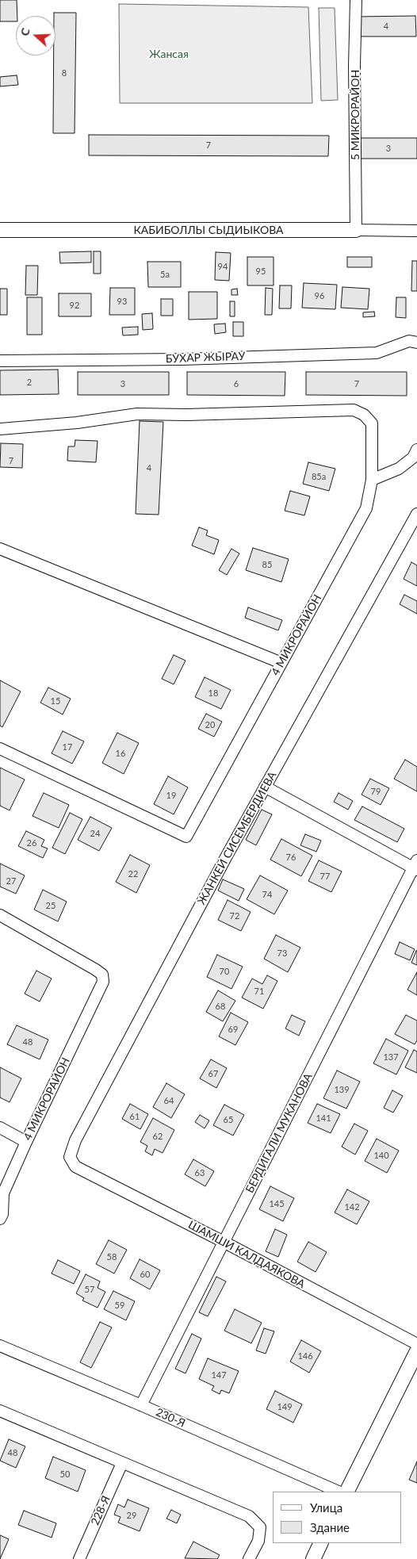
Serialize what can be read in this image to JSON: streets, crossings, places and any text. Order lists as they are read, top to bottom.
{
  "streets": {
    "street": [
      "5 МИКРОРАЙОН",
      "КАБИБОЛЛЫ СЫДИЫКОВА",
      "БУХАР ЖЫРАУ",
      "4 МИКРОРАЙОН",
      "ЖАНКЕЙ СИСЕМБЕРДИЕВА",
      "БЕРДИГАЛИ МУКАНОВА",
      "ШАМШИ КАЛДАЯКОВА",
      "230-Я",
      "228-Я"
    ]
  },
  "crossings": [
    ["5 МИКРОРАЙОН", "КАБИБОЛЛЫ СЫДИЫКОВА"],
    ["ЖАНКЕЙ СИСЕМБЕРДИЕВА", "ШАМШИ КАЛДАЯКОВА"],
    ["БЕРДИГАЛИ МУКАНОВА", "ШАМШИ КАЛДАЯКОВА"],
    ["БЕРДИГАЛИ МУКАНОВА", "230-Я"]
  ],
  "parks": ["Жансая"],
  "house_numbers": [
    "4",
    "8",
    "7",
    "3",
    "94",
    "95",
    "5а",
    "96",
    "93",
    "92",
    "2",
    "3",
    "6",
    "7",
    "7",
    "4",
    "85а",
    "85",
    "18",
    "15",
    "20",
    "17",
    "16",
    "79",
    "19",
    "24",
    "26",
    "76",
    "22",
    "77",
    "27",
    "74",
    "25",
    "72",
    "73",
    "70",
    "71",
    "68",
    "69",
    "48",
    "137",
    "67",
    "139",
    "64",
    "61",
    "141",
    "65",
    "62",
    "140",
    "63",
    "145",
    "142",
    "58",
    "60",
    "57",
    "59",
    "146",
    "147",
    "149",
    "48",
    "50",
    "29"
  ],
  "legend": ["Улица", "Здание"],
  "north": "left"
}
